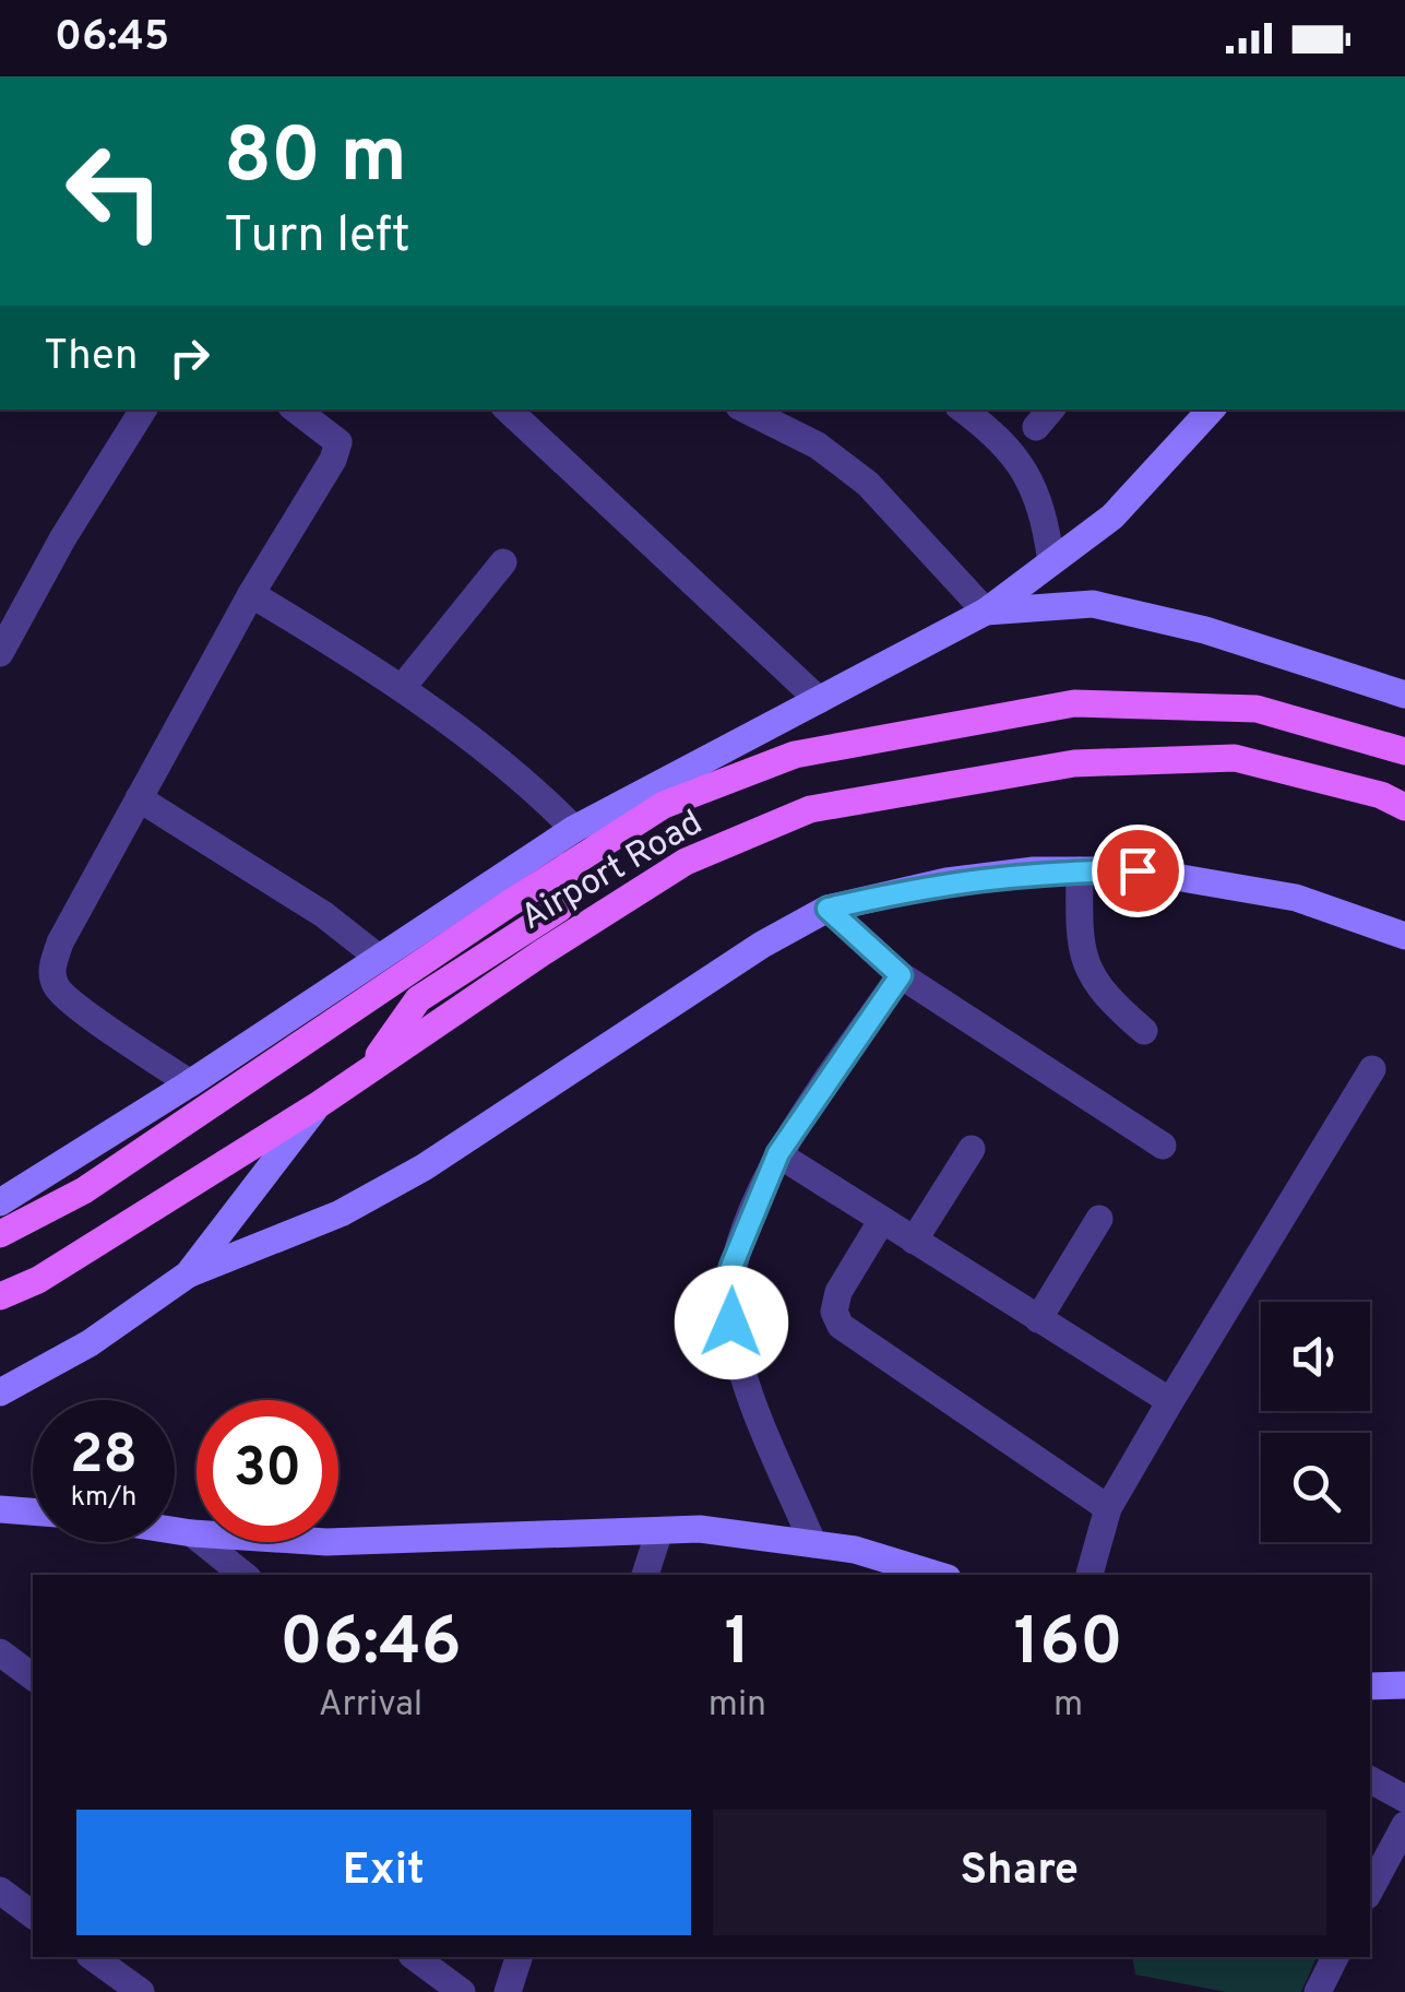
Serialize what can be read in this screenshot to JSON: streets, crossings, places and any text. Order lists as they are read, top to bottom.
{
  "streets": {
    "main road": ["Airport Road"]
  },
  "page": {
    "status": "06:45",
    "turn": ["80 m", "Turn left"],
    "then": "Then",
    "speed": "28 km/h",
    "limit": "30",
    "eta": [
      "06:46",
      "Arrival",
      "1",
      "min",
      "160",
      "m"
    ],
    "buttons": ["Exit", "Share"]
  }
}
